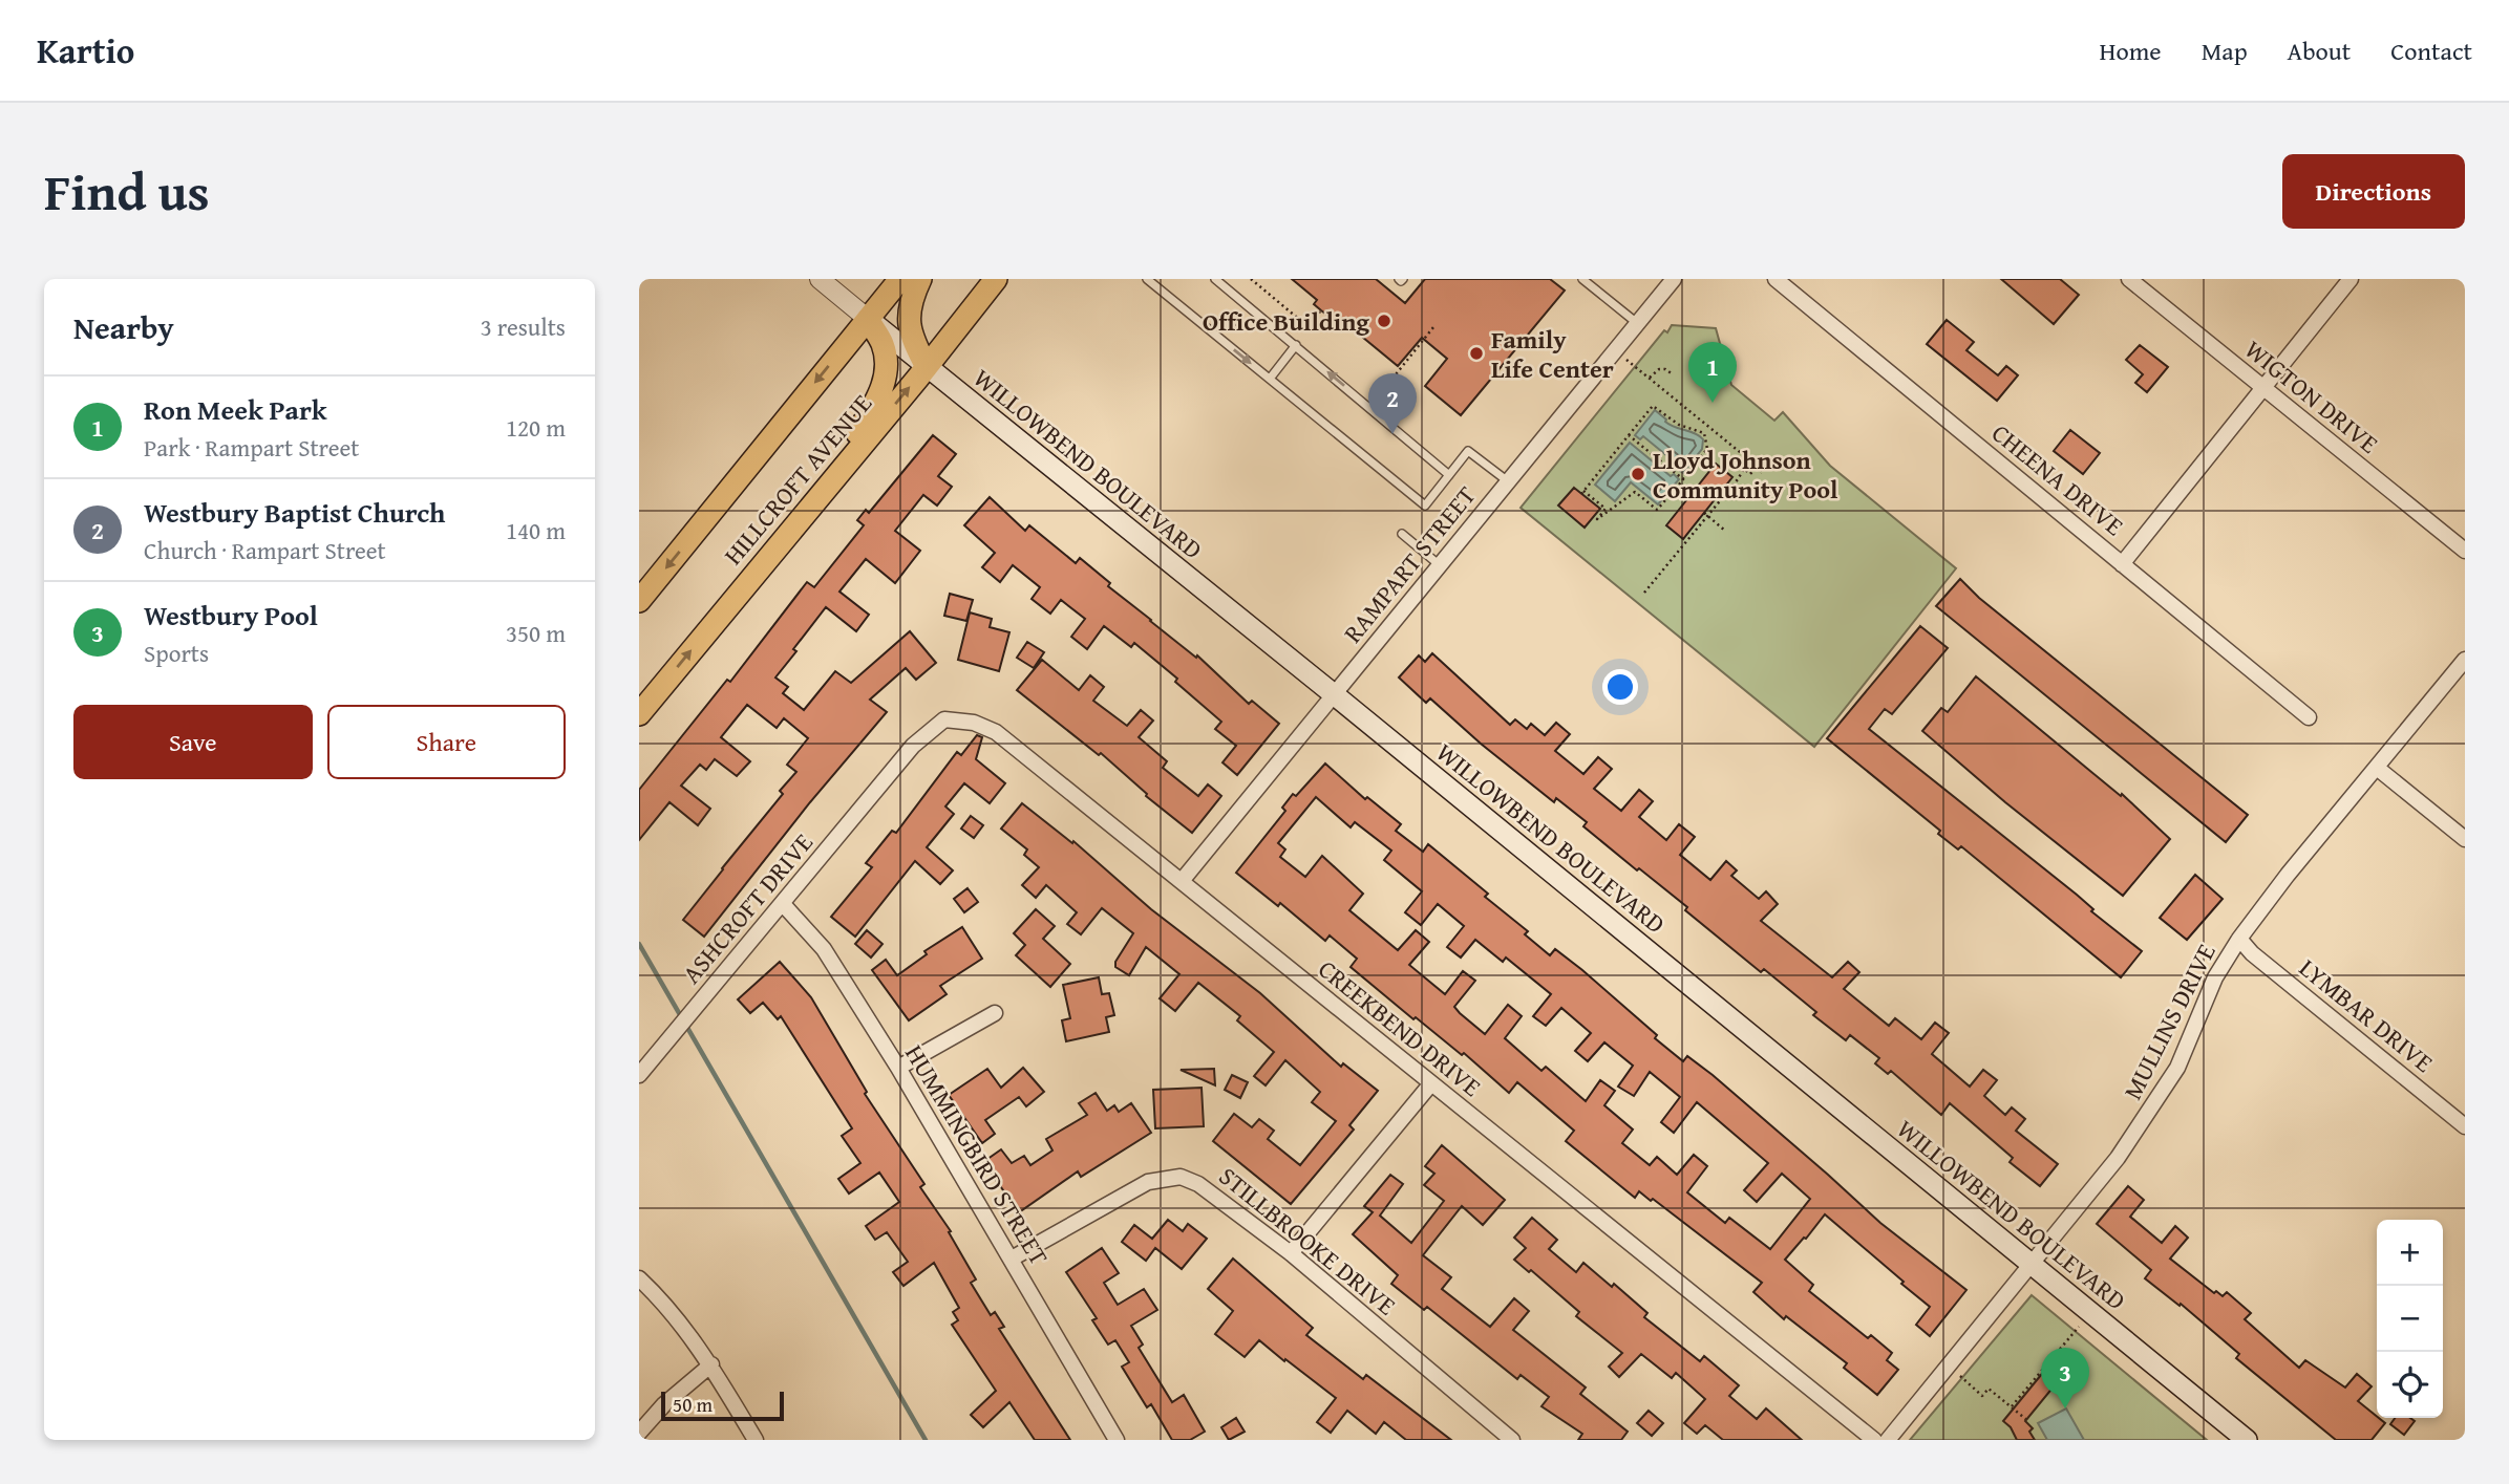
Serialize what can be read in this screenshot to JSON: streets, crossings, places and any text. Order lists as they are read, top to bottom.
{
  "streets": {
    "main road": ["WILLOWBEND BOULEVARD", "HILLCROFT AVENUE"],
    "street": [
      "WIGTON DRIVE",
      "CHEENA DRIVE",
      "RAMPART STREET",
      "ASHCROFT DRIVE",
      "LYMBAR DRIVE",
      "MULLINS DRIVE",
      "CREEKBEND DRIVE",
      "HUMMINGBIRD STREET",
      "STILLBROOKE DRIVE"
    ]
  },
  "crossings": [
    ["WILLOWBEND BOULEVARD", "HILLCROFT AVENUE"],
    ["WILLOWBEND BOULEVARD", "RAMPART STREET"],
    ["WILLOWBEND BOULEVARD", "MULLINS DRIVE"],
    ["RAMPART STREET", "CREEKBEND DRIVE"],
    ["ASHCROFT DRIVE", "CREEKBEND DRIVE"],
    ["ASHCROFT DRIVE", "HUMMINGBIRD STREET"],
    ["LYMBAR DRIVE", "MULLINS DRIVE"],
    ["HUMMINGBIRD STREET", "STILLBROOKE DRIVE"]
  ],
  "places": ["Office Building", "Family Life Center", "Lloyd Johnson Community Pool"],
  "scale_bar": "50 m",
  "page": {
    "header": "Kartio",
    "nav": [
      "Home",
      "Map",
      "About",
      "Contact"
    ],
    "title": "Find us",
    "buttons": [
      "Directions",
      ["Save", "Share"]
    ],
    "heading": ["Nearby", "3 results"],
    "pins": ["1", "2", "3"],
    "list": [
      {
        "mark": "1",
        "name": "Ron Meek Park",
        "note": "Park · Rampart Street",
        "value": "120 m"
      },
      {
        "mark": "2",
        "name": "Westbury Baptist Church",
        "note": "Church · Rampart Street",
        "value": "140 m"
      },
      {
        "mark": "3",
        "name": "Westbury Pool",
        "note": "Sports",
        "value": "350 m"
      }
    ],
    "map_buttons": ["+", "−"],
    "scale": "50 m"
  }
}
